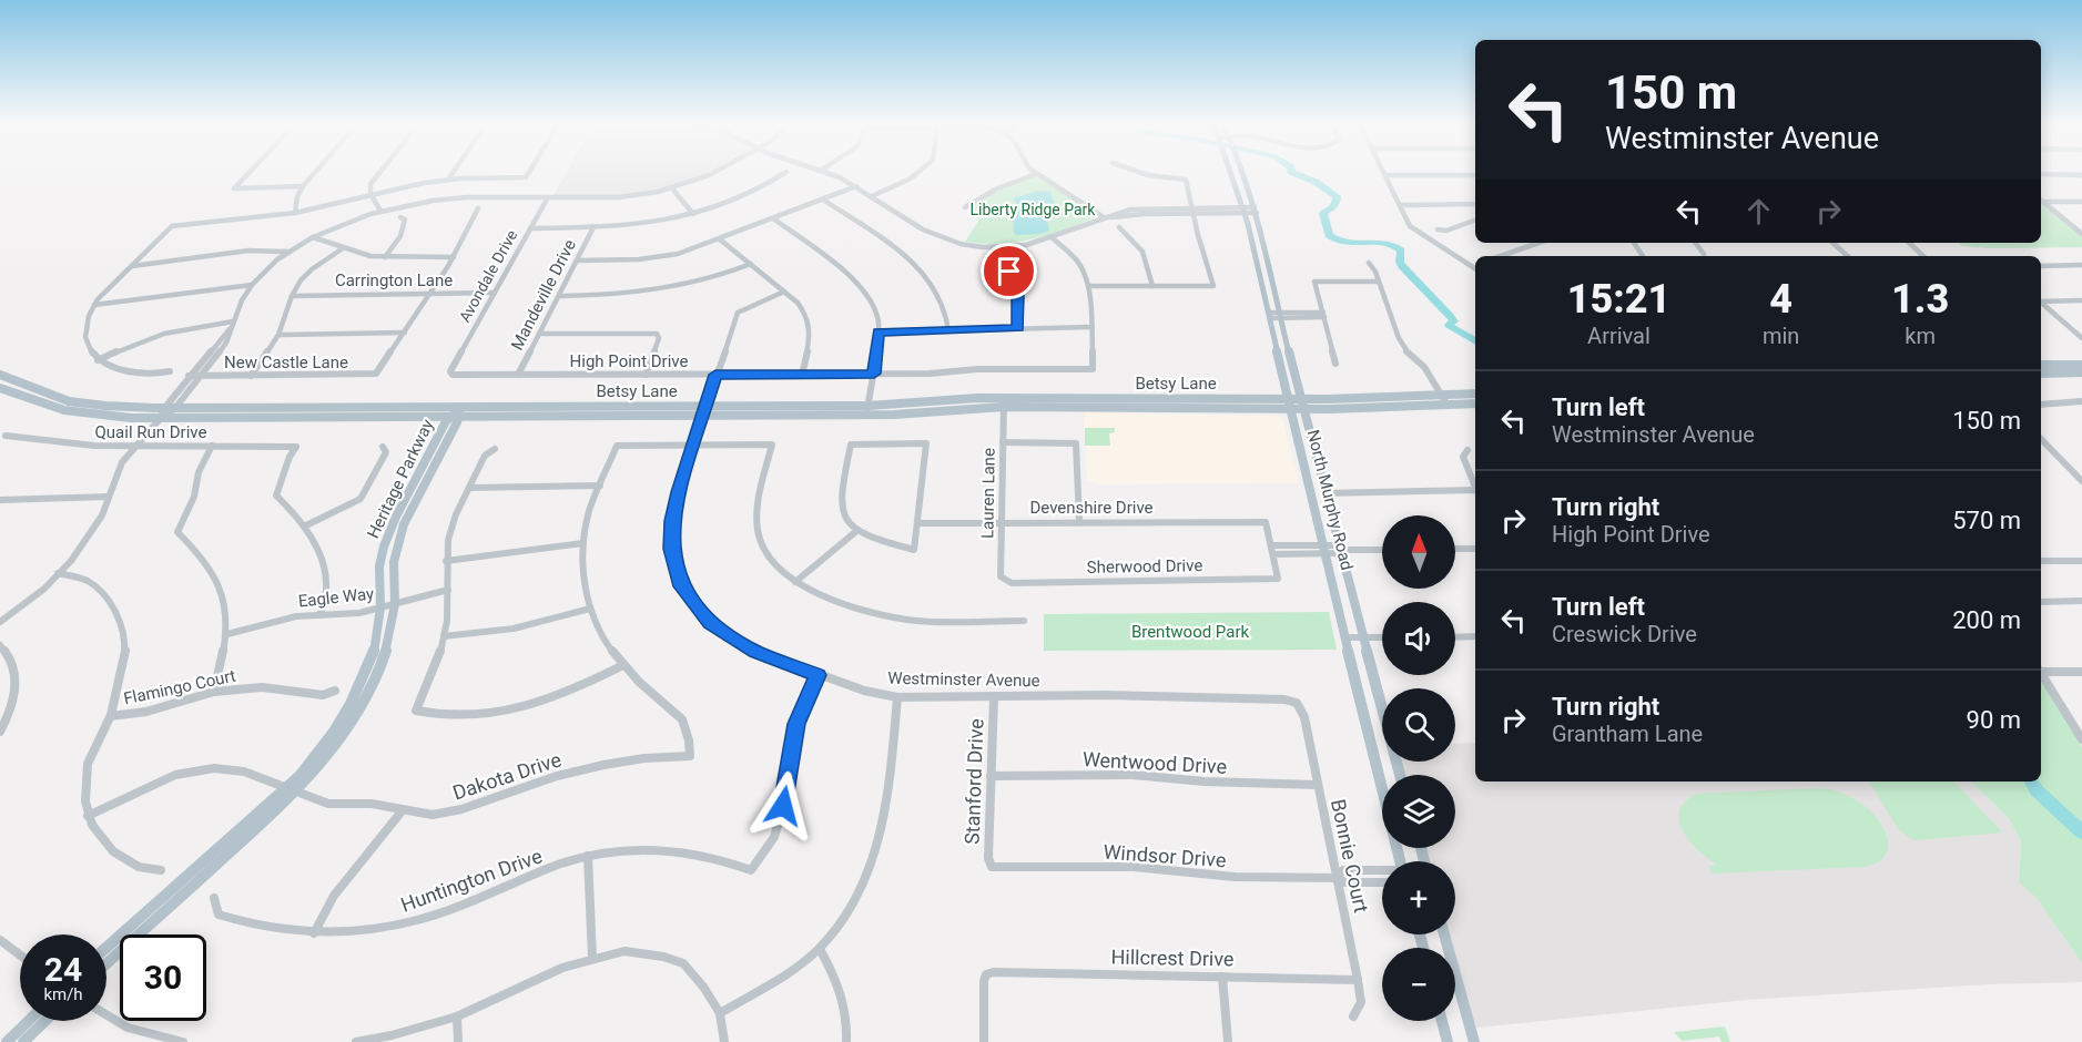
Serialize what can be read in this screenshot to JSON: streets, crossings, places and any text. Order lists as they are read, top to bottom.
{
  "streets": {
    "main road": ["Betsy Lane", "Heritage Parkway", "North Murphy Road"],
    "street": [
      "Avondale Drive",
      "Carrington Lane",
      "Mandeville Drive",
      "High Point Drive",
      "New Castle Lane",
      "Quail Run Drive",
      "Lauren Lane",
      "Devenshire Drive",
      "Sherwood Drive",
      "Eagle Way",
      "Westminster Avenue",
      "Flamingo Court",
      "Wentwood Drive",
      "Dakota Drive",
      "Stanford Drive",
      "Windsor Drive",
      "Bonnie Court",
      "Huntington Drive",
      "Hillcrest Drive"
    ]
  },
  "crossings": [
    ["Avondale Drive", "Carrington Lane"],
    ["Avondale Drive", "High Point Drive"],
    ["Mandeville Drive", "High Point Drive"],
    ["High Point Drive", "Westminster Avenue"],
    ["Betsy Lane", "Heritage Parkway"],
    ["Betsy Lane", "Lauren Lane"],
    ["Betsy Lane", "North Murphy Road"],
    ["Betsy Lane", "Westminster Avenue"],
    ["Heritage Parkway", "Eagle Way"],
    ["Heritage Parkway", "Dakota Drive"],
    ["Lauren Lane", "Devenshire Drive"],
    ["Lauren Lane", "Sherwood Drive"],
    ["Devenshire Drive", "Sherwood Drive"],
    ["Westminster Avenue", "Stanford Drive"],
    ["Westminster Avenue", "Bonnie Court"],
    ["Westminster Avenue", "Huntington Drive"],
    ["Wentwood Drive", "Stanford Drive"],
    ["Wentwood Drive", "Bonnie Court"],
    ["Stanford Drive", "Windsor Drive"],
    ["Windsor Drive", "Bonnie Court"],
    ["Bonnie Court", "Hillcrest Drive"]
  ],
  "parks": ["Liberty Ridge Park", "Brentwood Park"],
  "north": "top",
  "page": {
    "turn": ["150 m", "Westminster Avenue"],
    "eta": [
      "15:21",
      "Arrival",
      "4",
      "min",
      "1.3",
      "km"
    ],
    "list": [
      {
        "name": "Turn left",
        "note": "Westminster Avenue",
        "value": "150 m"
      },
      {
        "name": "Turn right",
        "note": "High Point Drive",
        "value": "570 m"
      },
      {
        "name": "Turn left",
        "note": "Creswick Drive",
        "value": "200 m"
      },
      {
        "name": "Turn right",
        "note": "Grantham Lane",
        "value": "90 m"
      }
    ],
    "map_buttons": ["+", "−"],
    "speed": "24 km/h",
    "limit": "30"
  }
}
